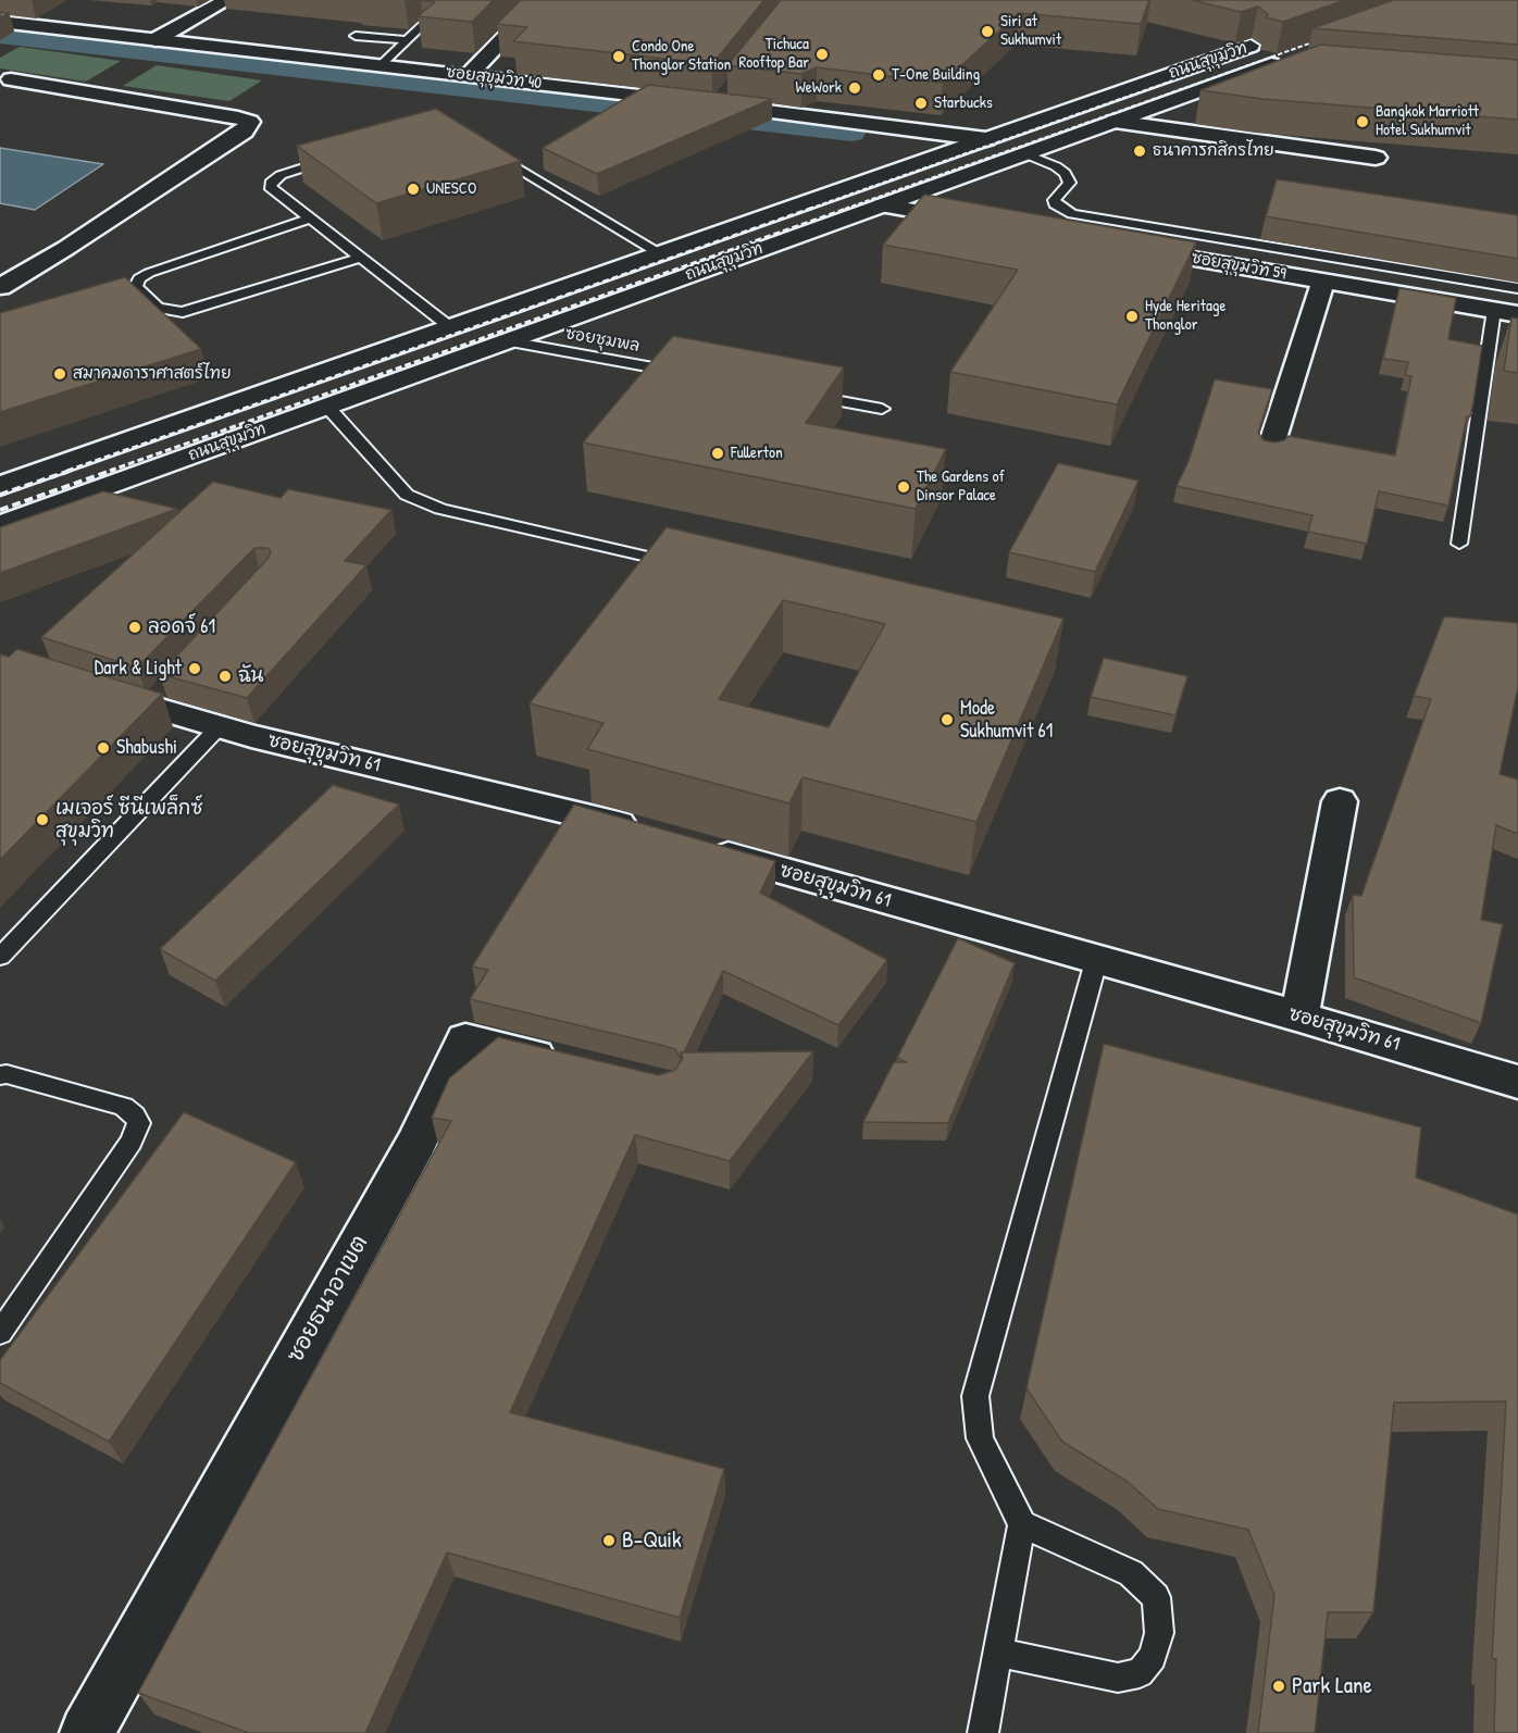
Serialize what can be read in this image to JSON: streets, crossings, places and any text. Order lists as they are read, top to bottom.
{
  "streets": {
    "street": [
      "ถนนสุขุมวิท",
      "ซอยสุขุมวิท 40",
      "ซอยสุขุมวิท 59",
      "ซอยสุขุมวิท 61",
      "ซอยธนาอาเขต"
    ],
    "lane": ["ซอยชุมพล"]
  },
  "crossings": [
    ["ถนนสุขุมวิท", "ซอยสุขุมวิท 40"],
    ["ถนนสุขุมวิท", "ซอยชุมพล"]
  ],
  "places": [
    "Siri at Sukhumvit",
    "Tichuca Rooftop Bar",
    "Condo One Thonglor Station",
    "T-One Building",
    "WeWork",
    "Starbucks",
    "Bangkok Marriott Hotel Sukhumvit",
    "ธนาคารกสิกรไทย",
    "UNESCO",
    "Hyde Heritage Thonglor",
    "สมาคมดาราศาสตร์ไทย",
    "Fullerton",
    "The Gardens of Dinsor Palace",
    "ลอดจ์ 61",
    "Dark & Light",
    "ฉัน",
    "Mode Sukhumvit 61",
    "Shabushi",
    "เมเจอร์ ซีนีเพล็กซ์ สุขุมวิท",
    "B-Quik",
    "Park Lane"
  ]
}
